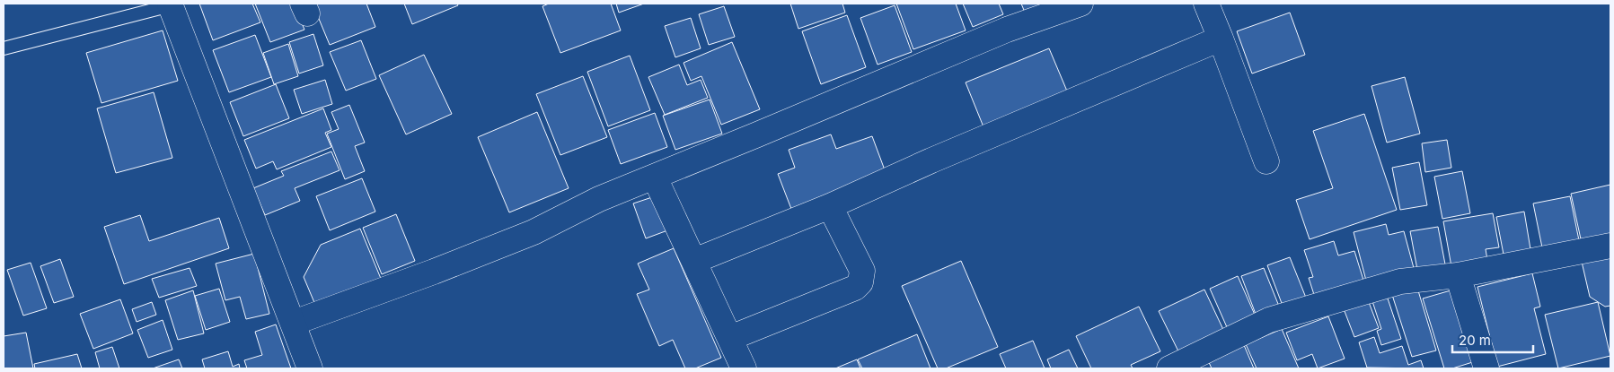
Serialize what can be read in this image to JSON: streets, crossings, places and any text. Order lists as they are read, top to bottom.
{
  "scale_bar": "20 m"
}
